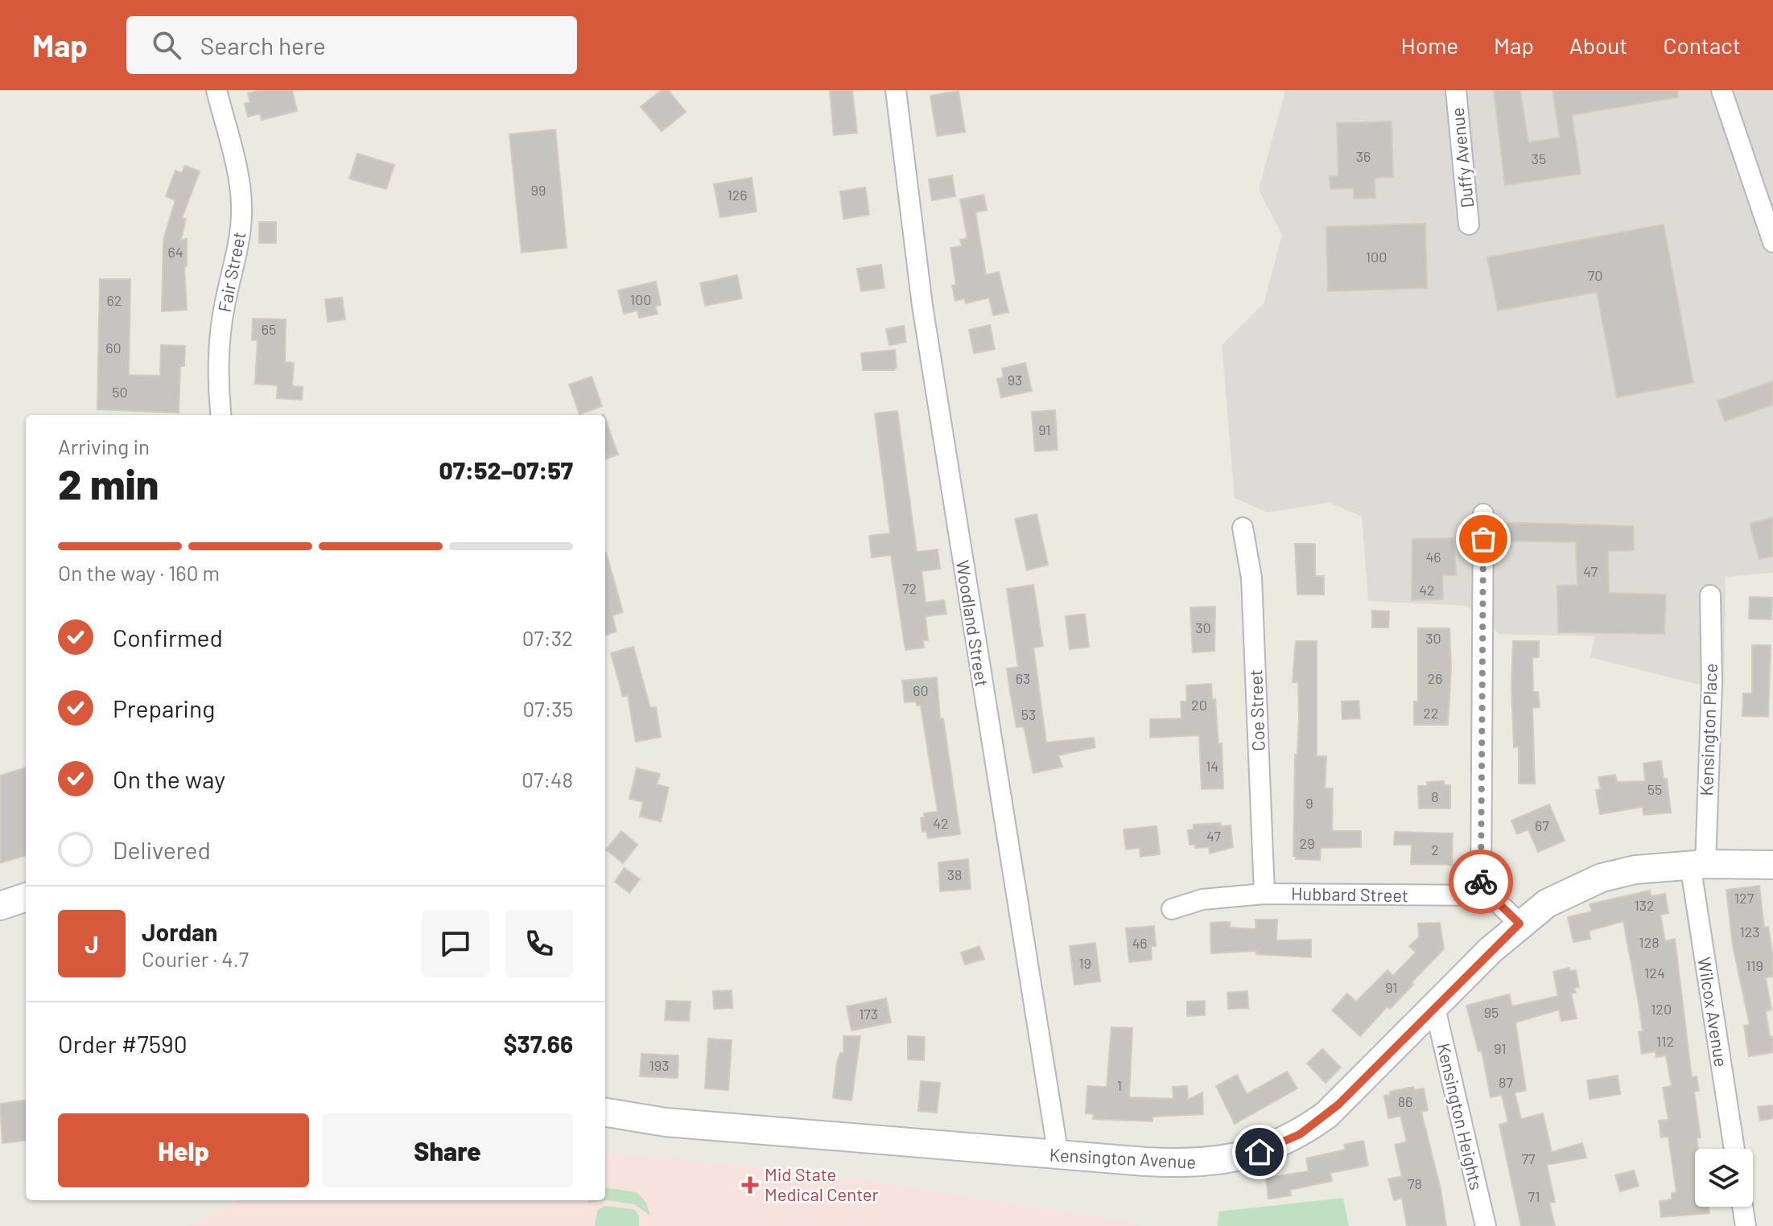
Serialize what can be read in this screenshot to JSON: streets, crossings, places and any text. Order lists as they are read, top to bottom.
{
  "streets": {
    "main road": ["Kensington Avenue"],
    "street": [
      "Duffy Avenue",
      "Fair Street",
      "Woodland Street",
      "Coe Street",
      "Kensington Place",
      "Hubbard Street",
      "Wilcox Avenue",
      "Kensington Heights"
    ]
  },
  "crossings": [
    ["Woodland Street", "Kensington Avenue"],
    ["Coe Street", "Hubbard Street"],
    ["Kensington Place", "Wilcox Avenue"],
    ["Kensington Place", "Kensington Avenue"],
    ["Wilcox Avenue", "Kensington Avenue"],
    ["Kensington Heights", "Kensington Avenue"]
  ],
  "places": {
    "health": ["Mid State Medical Center"]
  },
  "house_numbers": [
    "36",
    "35",
    "99",
    "126",
    "64",
    "100",
    "70",
    "100",
    "62",
    "65",
    "60",
    "93",
    "50",
    "91",
    "46",
    "47",
    "72",
    "42",
    "30",
    "30",
    "63",
    "26",
    "60",
    "20",
    "22",
    "53",
    "14",
    "55",
    "8",
    "9",
    "42",
    "67",
    "47",
    "29",
    "2",
    "38",
    "127",
    "132",
    "123",
    "128",
    "46",
    "19",
    "119",
    "124",
    "91",
    "120",
    "95",
    "173",
    "112",
    "91",
    "193",
    "87",
    "1",
    "86",
    "77",
    "78",
    "71"
  ],
  "page": {
    "header": "Map",
    "search": "Search here",
    "nav": [
      "Home",
      "Map",
      "About",
      "Contact"
    ],
    "heading": ["2 min", "Arriving in", "07:52–07:57"],
    "panel": [
      "Jordan",
      "Courier · 4.7",
      "Order #7590",
      "$37.66"
    ],
    "bar": "On the way · 160 m",
    "list": [
      ["Confirmed", "07:32"],
      ["Preparing", "07:35"],
      ["On the way", "07:48"],
      "Delivered"
    ],
    "round": "J",
    "buttons": ["Help", "Share"]
  }
}
